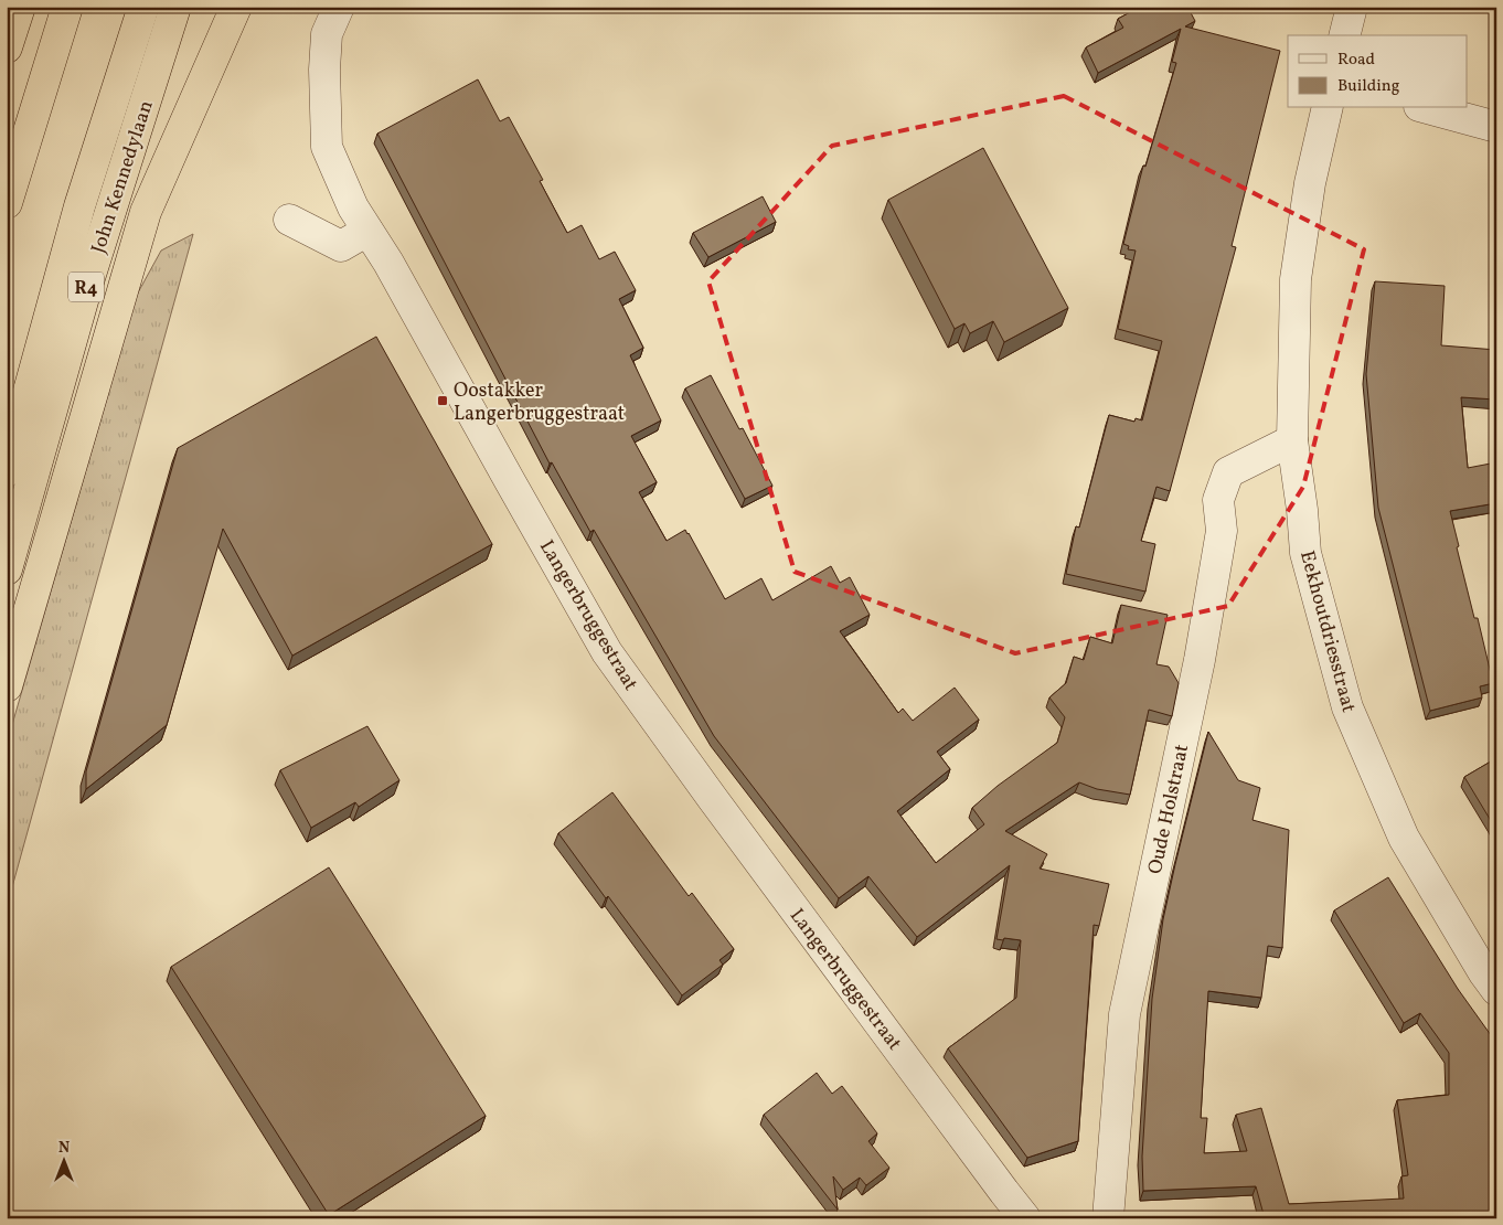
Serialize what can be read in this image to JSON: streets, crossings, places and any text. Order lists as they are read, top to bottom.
{
  "streets": {
    "highway": ["John Kennedylaan", "R4"],
    "street": ["Langerbruggestraat", "Eekhoutdriesstraat", "Oude Holstraat"]
  },
  "crossings": [
    ["Eekhoutdriesstraat", "Oude Holstraat"]
  ],
  "places": {
    "transit": ["Oostakker Langerbruggestraat"]
  },
  "legend": ["Road", "Building"],
  "north": "top"
}
